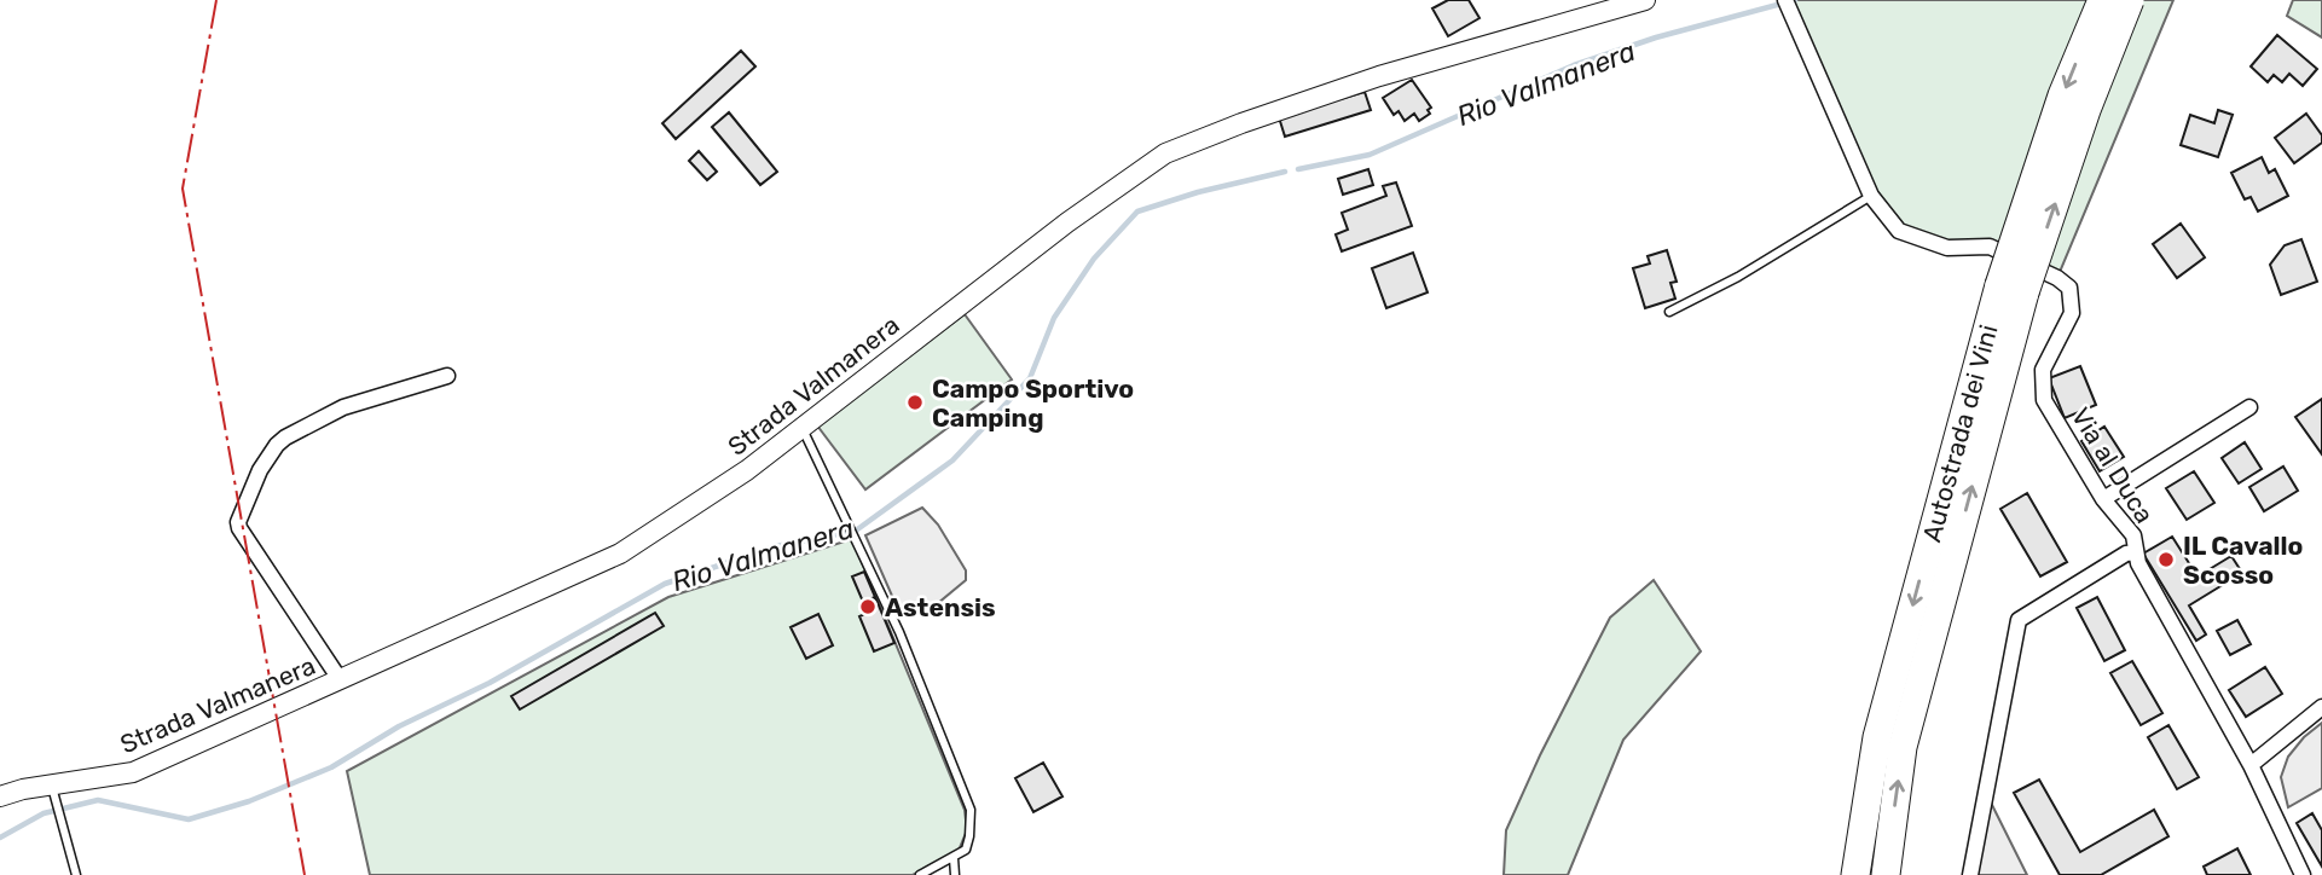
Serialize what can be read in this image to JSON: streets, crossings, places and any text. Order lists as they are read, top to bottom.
{
  "streets": {
    "highway": ["Autostrada dei Vini"],
    "street": ["Strada Valmanera", "Via al Duca"]
  },
  "water": ["Rio Valmanera"],
  "places": ["Campo Sportivo Camping", "IL Cavallo Scosso", "Astensis"]
}
